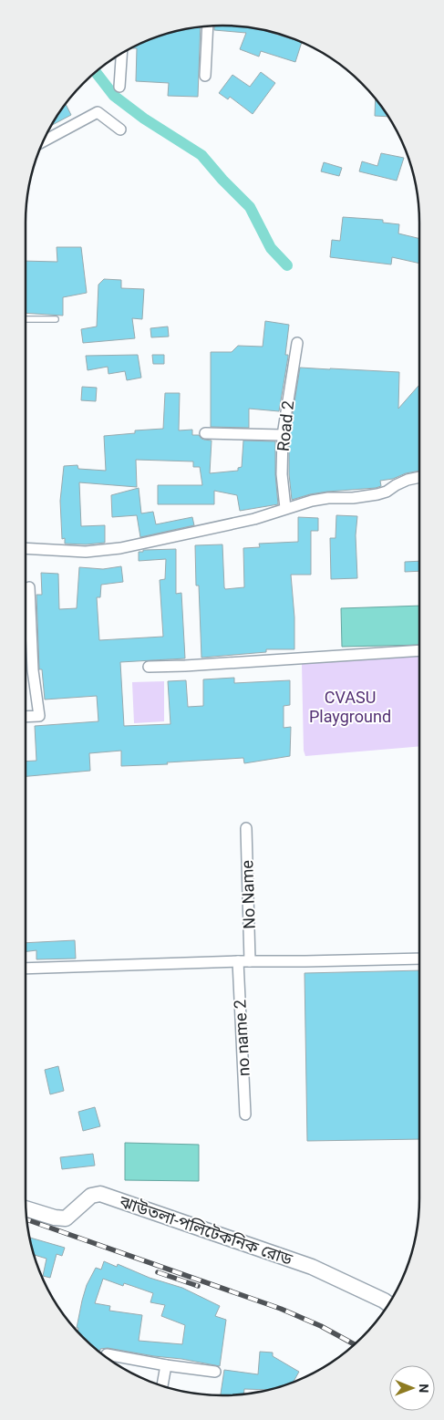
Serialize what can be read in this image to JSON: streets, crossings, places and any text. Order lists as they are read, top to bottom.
{
  "streets": {
    "main road": ["ঝাউতলা-পলিটেকনিক রোড"],
    "street": ["Road 2", "No Name", "no name 2"]
  },
  "parks": ["CVASU Playground"],
  "north": "right"
}
